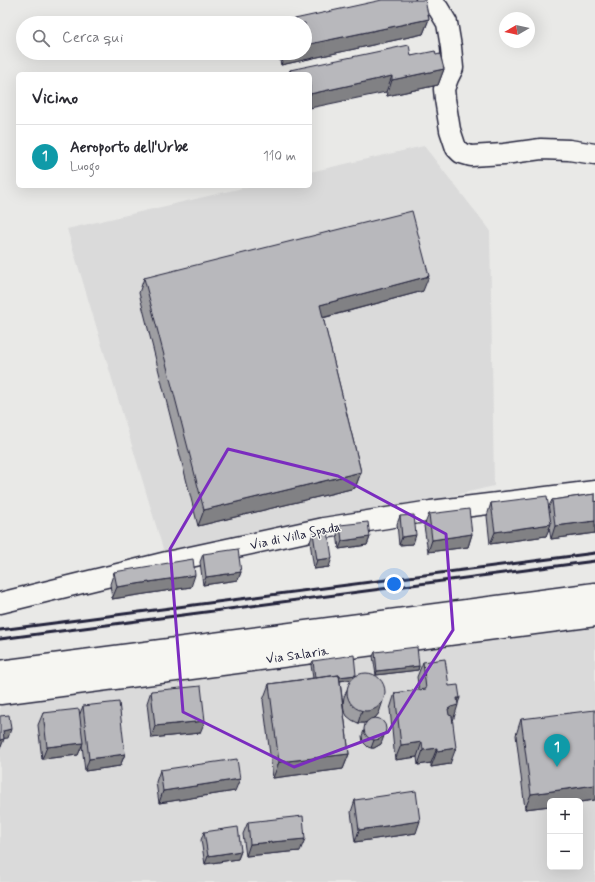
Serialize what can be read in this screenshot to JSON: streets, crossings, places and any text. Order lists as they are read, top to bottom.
{
  "streets": {
    "main road": ["Via Salaria"],
    "street": ["Via di Villa Spada"]
  },
  "north": "left",
  "page": {
    "search": "Cerca qui",
    "heading": "Vicino",
    "list": [
      {
        "mark": "1",
        "name": "Aeroporto dell'Urbe",
        "note": "Luogo",
        "value": "110 m"
      }
    ],
    "pins": "1",
    "map_buttons": ["+", "−"]
  }
}
